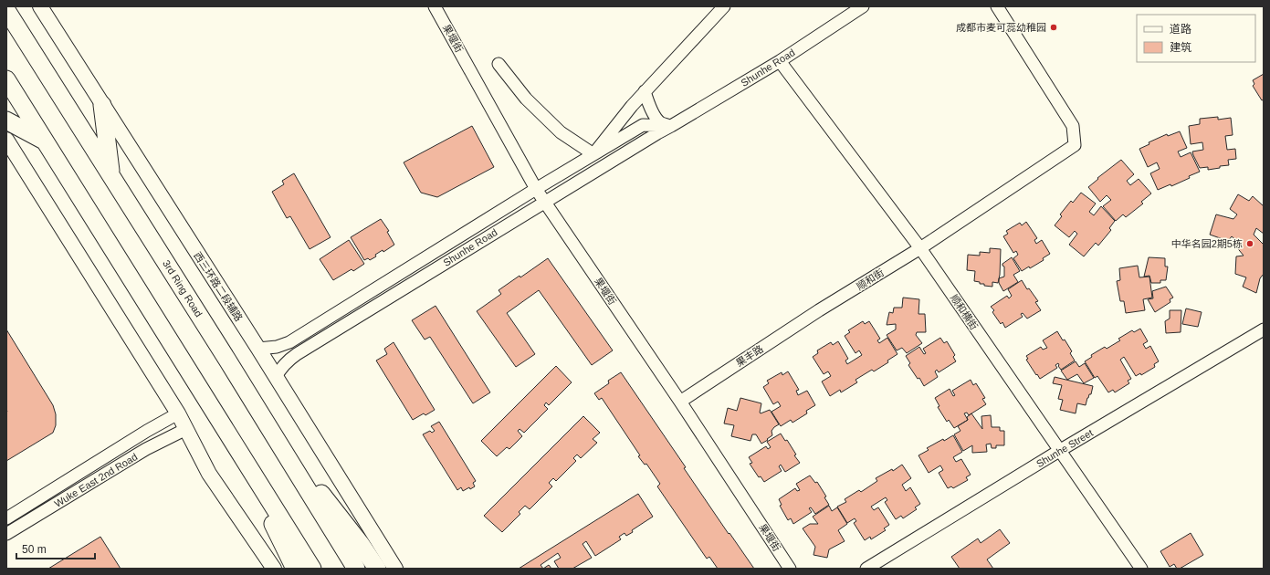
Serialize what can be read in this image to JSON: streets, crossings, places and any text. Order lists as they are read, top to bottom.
{
  "streets": {
    "highway": ["3rd Ring Road"],
    "main road": ["西三环路二段辅路"],
    "street": [
      "果堰街",
      "Shunhe Road",
      "顺和街",
      "顺和横街",
      "果丰路",
      "Shunhe Street",
      "Wuke East 2nd Road"
    ]
  },
  "crossings": [
    ["果堰街", "Shunhe Road"],
    ["果堰街", "果丰路"],
    ["Shunhe Road", "西三环路二段辅路"],
    ["Shunhe Road", "顺和横街"],
    ["顺和街", "顺和横街"],
    ["顺和街", "果丰路"],
    ["顺和横街", "Shunhe Street"]
  ],
  "places": ["成都市麦可蕊幼稚园", "中华名园2期5栋"],
  "legend": ["道路", "建筑"],
  "scale_bar": "50 m"
}
